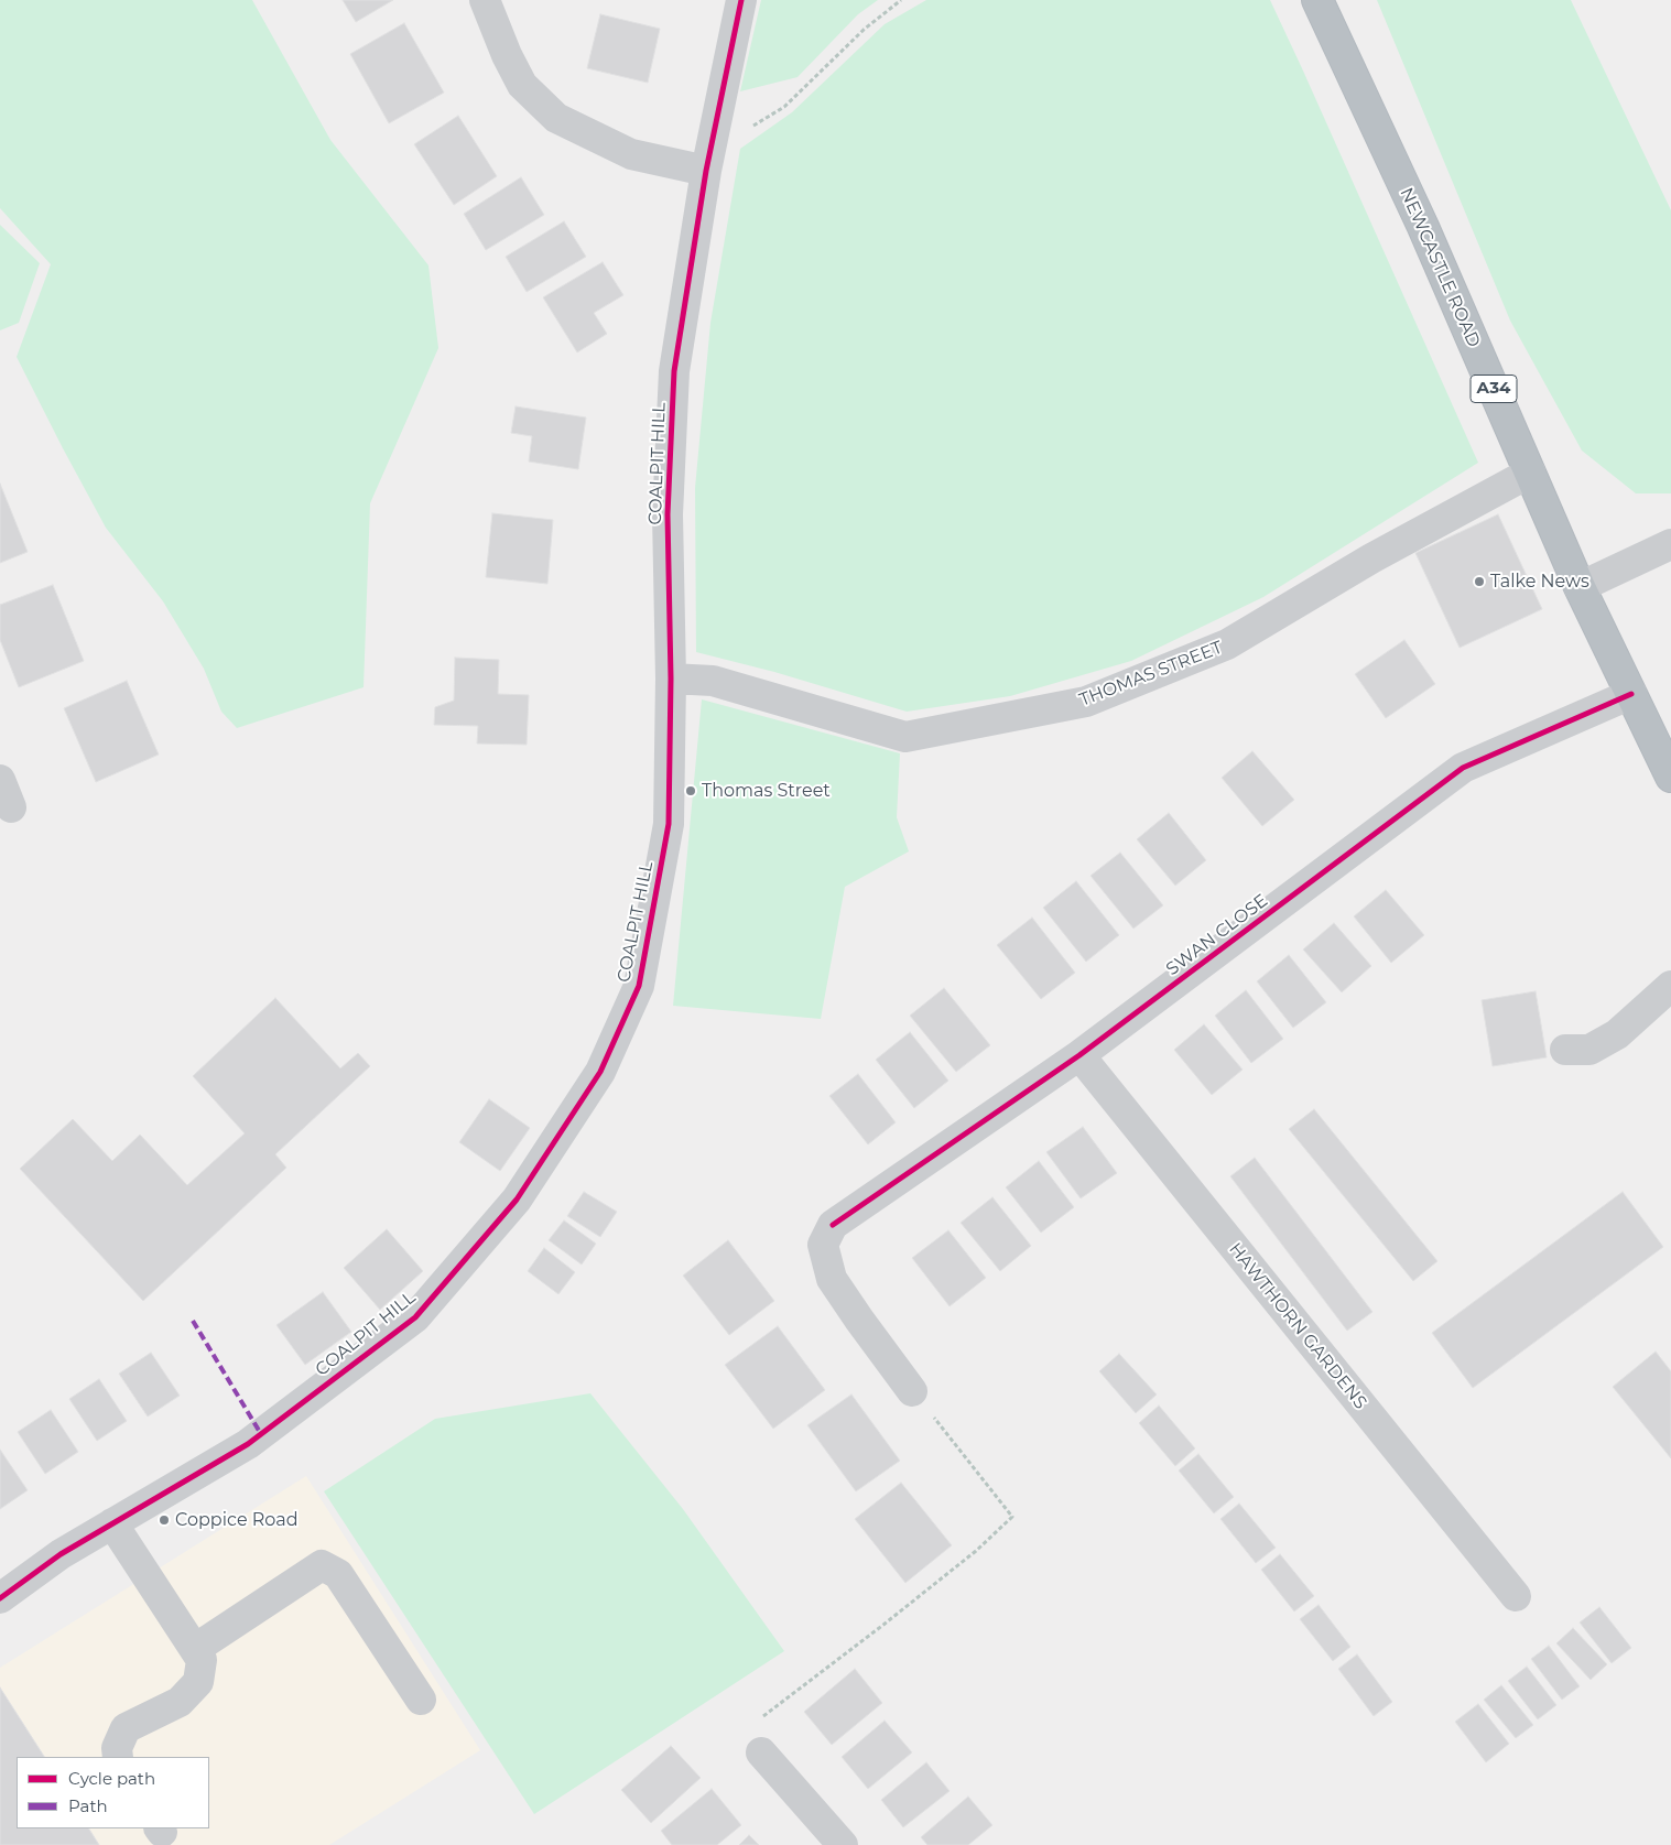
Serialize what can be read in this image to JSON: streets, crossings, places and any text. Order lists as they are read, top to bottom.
{
  "streets": {
    "highway": ["NEWCASTLE ROAD", "A34"],
    "street": [
      "COALPIT HILL",
      "THOMAS STREET",
      "SWAN CLOSE",
      "HAWTHORN GARDENS"
    ]
  },
  "crossings": [
    ["NEWCASTLE ROAD", "THOMAS STREET"],
    ["NEWCASTLE ROAD", "SWAN CLOSE"],
    ["COALPIT HILL", "THOMAS STREET"],
    ["SWAN CLOSE", "HAWTHORN GARDENS"]
  ],
  "places": ["Talke News", "Thomas Street", "Coppice Road"],
  "legend": ["Cycle path", "Path"]
}
